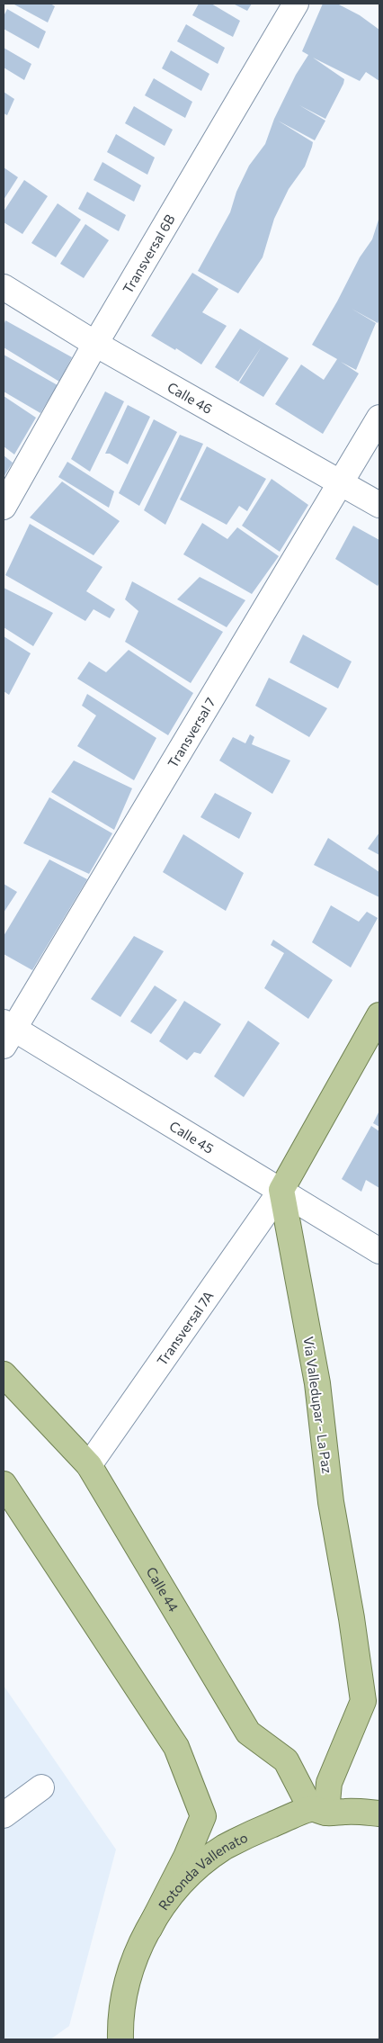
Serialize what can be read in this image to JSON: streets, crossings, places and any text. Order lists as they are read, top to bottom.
{
  "streets": {
    "main road": ["Vía Valledupar - La Paz", "Calle 44", "Rotonda Vallenato"],
    "street": [
      "Transversal 6B",
      "Calle 46",
      "Transversal 7",
      "Calle 45",
      "Transversal 7A"
    ]
  },
  "crossings": [
    ["Transversal 6B", "Calle 46"],
    ["Calle 46", "Transversal 7"],
    ["Transversal 7", "Calle 45"],
    ["Calle 45", "Transversal 7A"],
    ["Calle 45", "Vía Valledupar - La Paz"],
    ["Transversal 7A", "Vía Valledupar - La Paz"],
    ["Transversal 7A", "Calle 44"],
    ["Vía Valledupar - La Paz", "Calle 44"],
    ["Vía Valledupar - La Paz", "Rotonda Vallenato"],
    ["Calle 44", "Rotonda Vallenato"]
  ]
}
